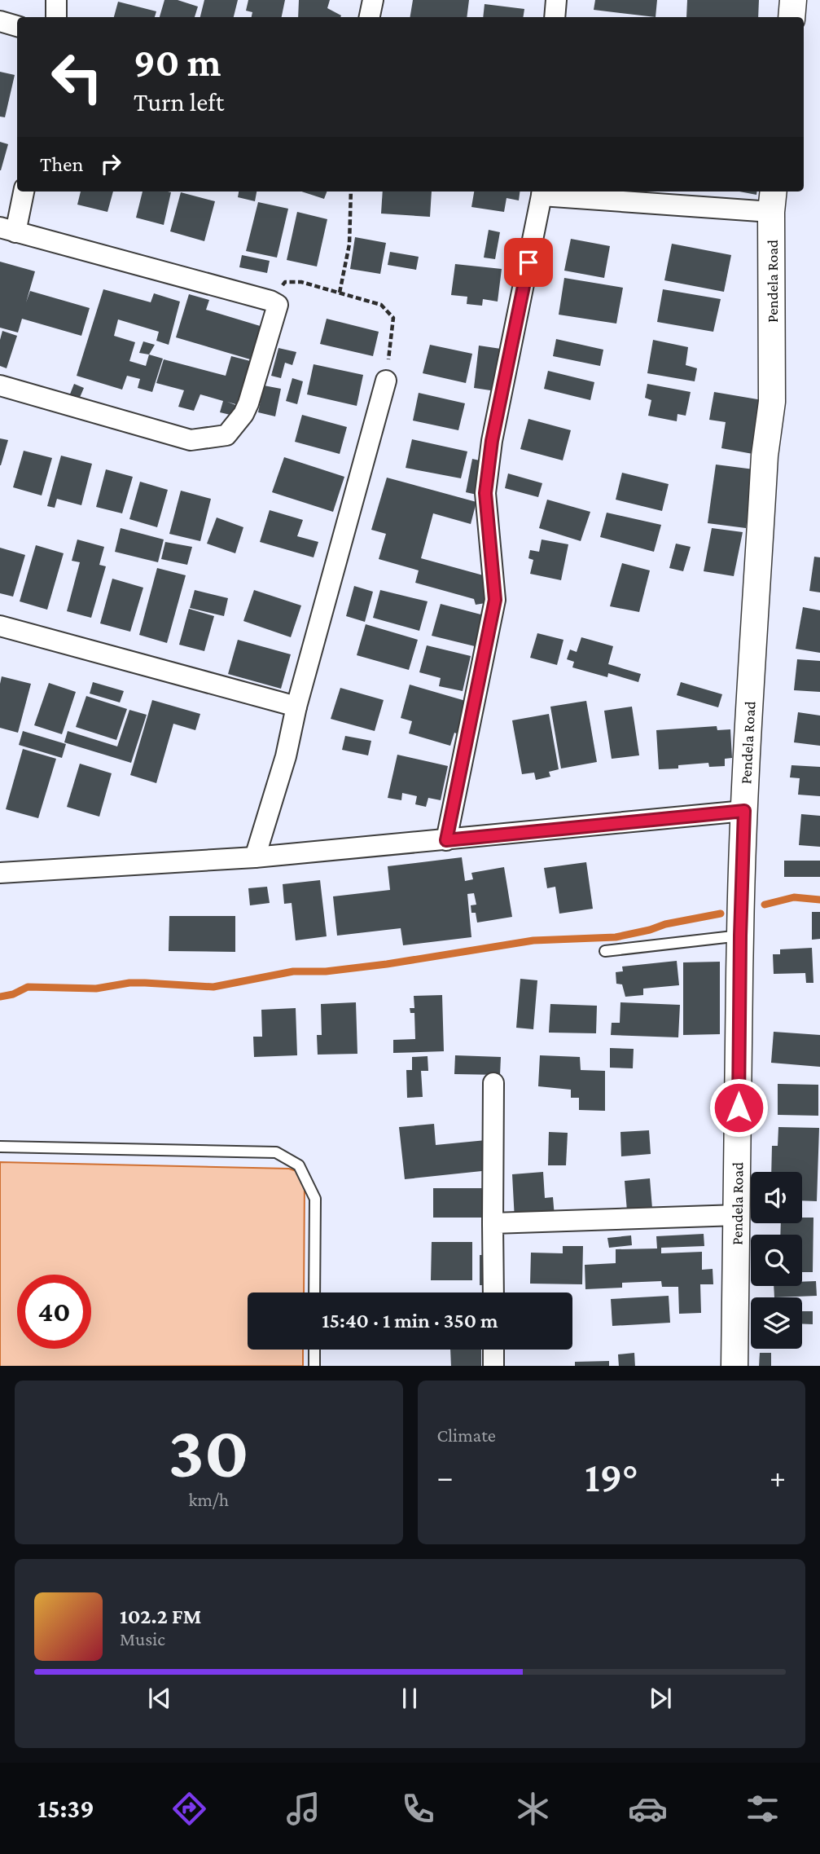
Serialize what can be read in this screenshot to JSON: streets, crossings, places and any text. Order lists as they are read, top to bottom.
{
  "streets": {
    "street": ["Pendela Road"]
  },
  "page": {
    "turn": ["90 m", "Turn left"],
    "then": "Then",
    "limit": "40",
    "trip": "15:40 · 1 min · 350 m",
    "tile": [
      ["30", "km/h"],
      "Climate"
    ],
    "heat": ["−", "19°", "+"],
    "song": ["102.2 FM", "Music"],
    "tabs": "15:39"
  }
}
